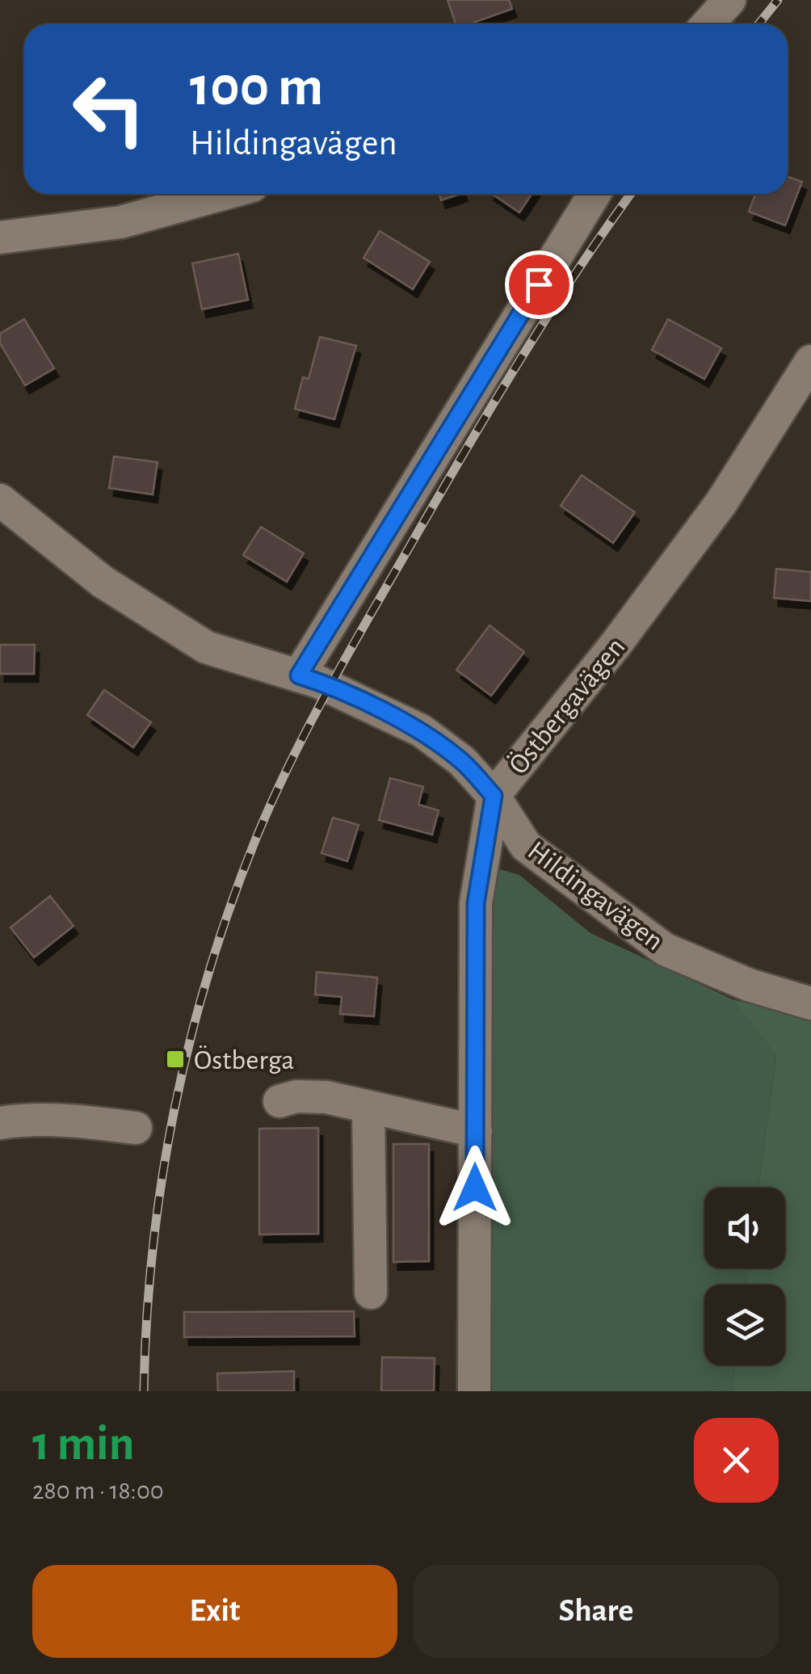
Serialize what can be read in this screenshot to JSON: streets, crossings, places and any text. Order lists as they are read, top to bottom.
{
  "streets": {
    "street": ["Östbergavägen", "Hildingavägen"]
  },
  "crossings": [
    ["Östbergavägen", "Hildingavägen"]
  ],
  "places": {
    "transit": ["Östberga"]
  },
  "page": {
    "turn": ["100 m", "Hildingavägen"],
    "heading": ["1 min", "280 m · 18:00"],
    "buttons": ["Exit", "Share"]
  }
}
